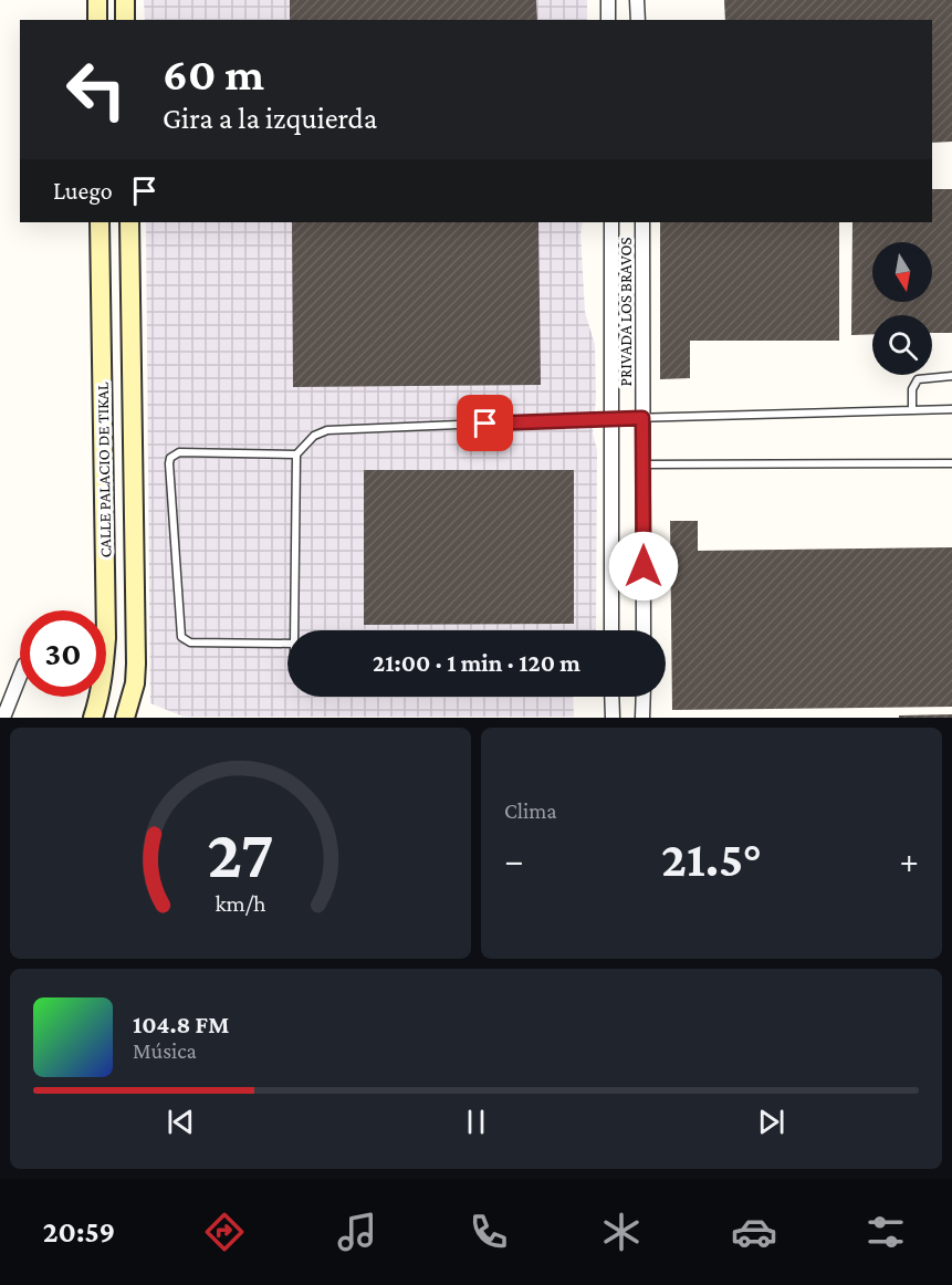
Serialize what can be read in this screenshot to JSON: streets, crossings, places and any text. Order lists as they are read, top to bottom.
{
  "streets": {
    "street": ["PRIVADA LOS BRAVOS", "CALLE PALACIO DE TIKAL"]
  },
  "north": "bottom",
  "page": {
    "turn": ["60 m", "Gira a la izquierda"],
    "then": "Luego",
    "limit": "30",
    "trip": "21:00 · 1 min · 120 m",
    "tile": "Clima",
    "heat": ["−", "21.5°", "+"],
    "song": ["104.8 FM", "Música"],
    "tabs": "20:59",
    "gauge": ["27", "km/h"]
  }
}
